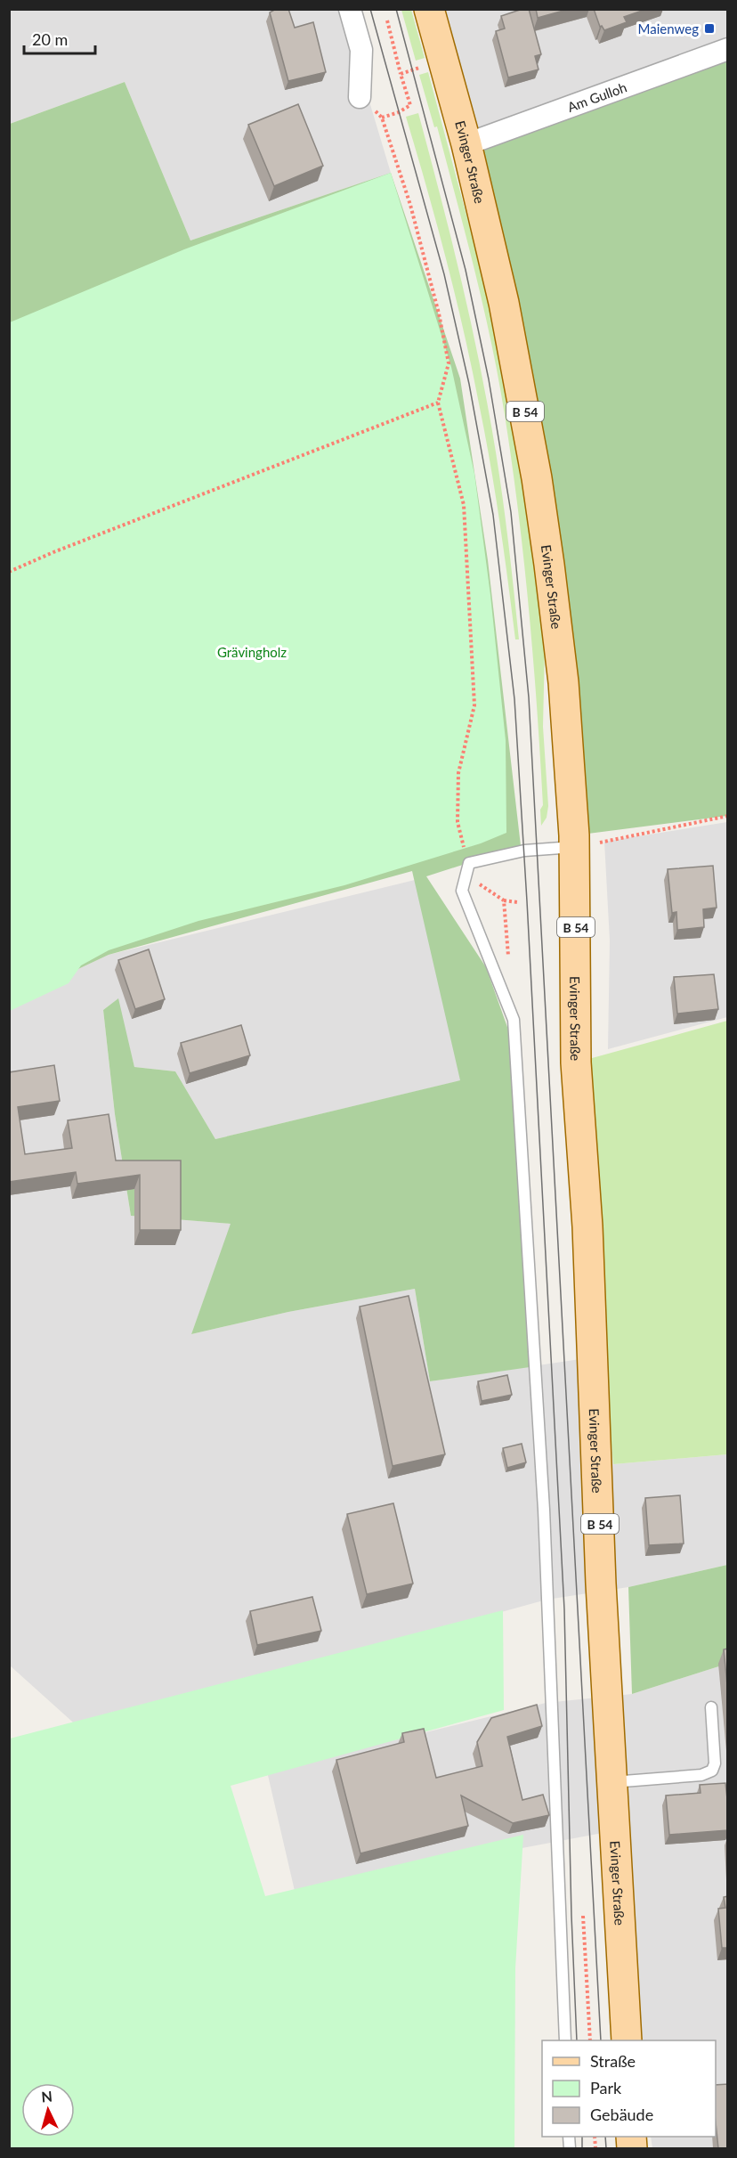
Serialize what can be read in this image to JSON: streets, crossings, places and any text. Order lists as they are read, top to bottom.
{
  "streets": {
    "main road": ["Evinger Straße", "B 54"],
    "street": ["Am Gulloh"]
  },
  "crossings": [
    ["Am Gulloh", "Evinger Straße"]
  ],
  "parks": ["Grävingholz"],
  "places": {
    "transit": ["Maienweg"]
  },
  "legend": ["Straße", "Park", "Gebäude"],
  "scale_bar": "20 m",
  "north": "top"
}
